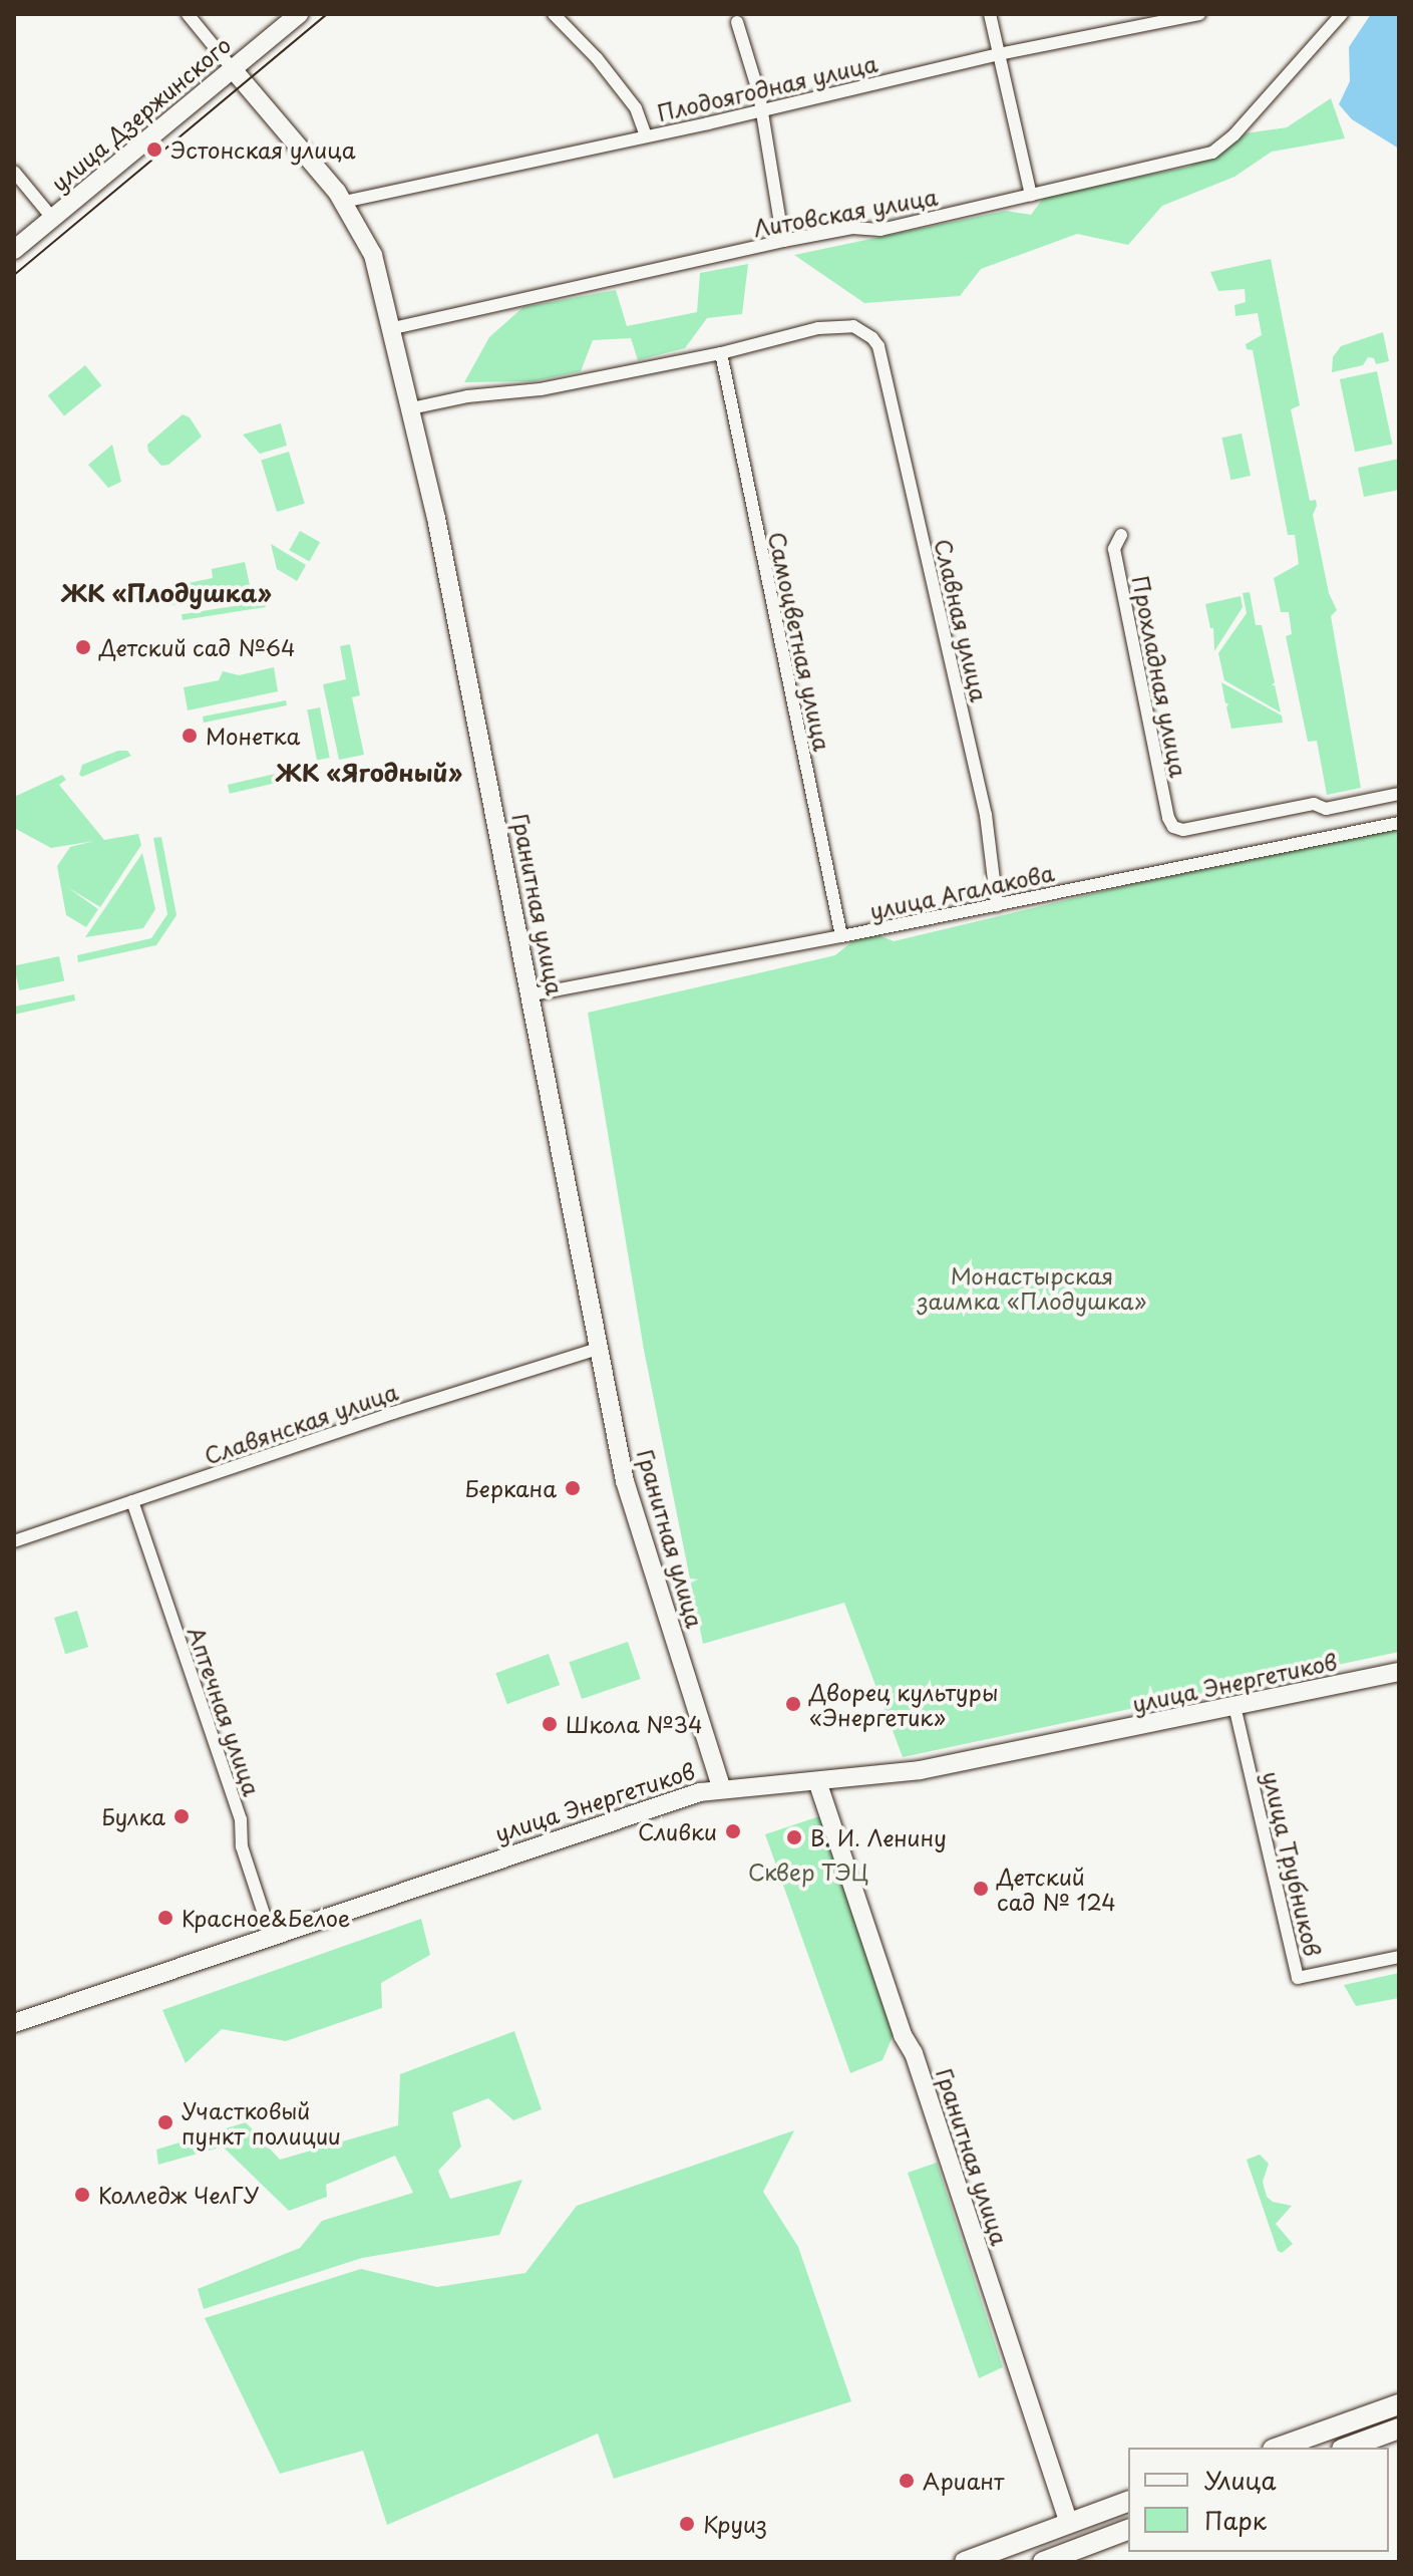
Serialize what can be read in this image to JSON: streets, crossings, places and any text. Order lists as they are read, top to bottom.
{
  "streets": {
    "main road": ["Гранитная улица"],
    "street": [
      "Плодоягодная улица",
      "улица Дзержинского",
      "Литовская улица",
      "Славная улица",
      "Самоцветная улица",
      "Прохладная улица",
      "улица Агалакова",
      "Славянская улица",
      "улица Энергетиков",
      "Аптечная улица",
      "улица Трубников"
    ]
  },
  "crossings": [
    ["Плодоягодная улица", "Гранитная улица"],
    ["улица Дзержинского", "Гранитная улица"],
    ["Литовская улица", "Гранитная улица"],
    ["Славная улица", "Самоцветная улица"],
    ["Славная улица", "улица Агалакова"],
    ["Самоцветная улица", "улица Агалакова"],
    ["улица Агалакова", "Гранитная улица"],
    ["Гранитная улица", "Славянская улица"],
    ["Гранитная улица", "улица Энергетиков"],
    ["Славянская улица", "Аптечная улица"],
    ["улица Энергетиков", "Аптечная улица"],
    ["улица Энергетиков", "улица Трубников"]
  ],
  "districts": ["ЖК «Плодушка»", "ЖК «Ягодный»"],
  "parks": ["Монастырская заимка «Плодушка»", "Сквер ТЭЦ"],
  "places": [
    "Эстонская улица",
    "Детский сад №64",
    "Монетка",
    "Беркана",
    "Дворец культуры «Энергетик»",
    "Школа №34",
    "Булка",
    "Сливки",
    "В. И. Ленину",
    "Детский сад № 124",
    "Красное&Белое",
    "Участковый пункт полиции",
    "Колледж ЧелГУ",
    "Ариант",
    "Круиз"
  ],
  "legend": ["Улица", "Парк"]
}
